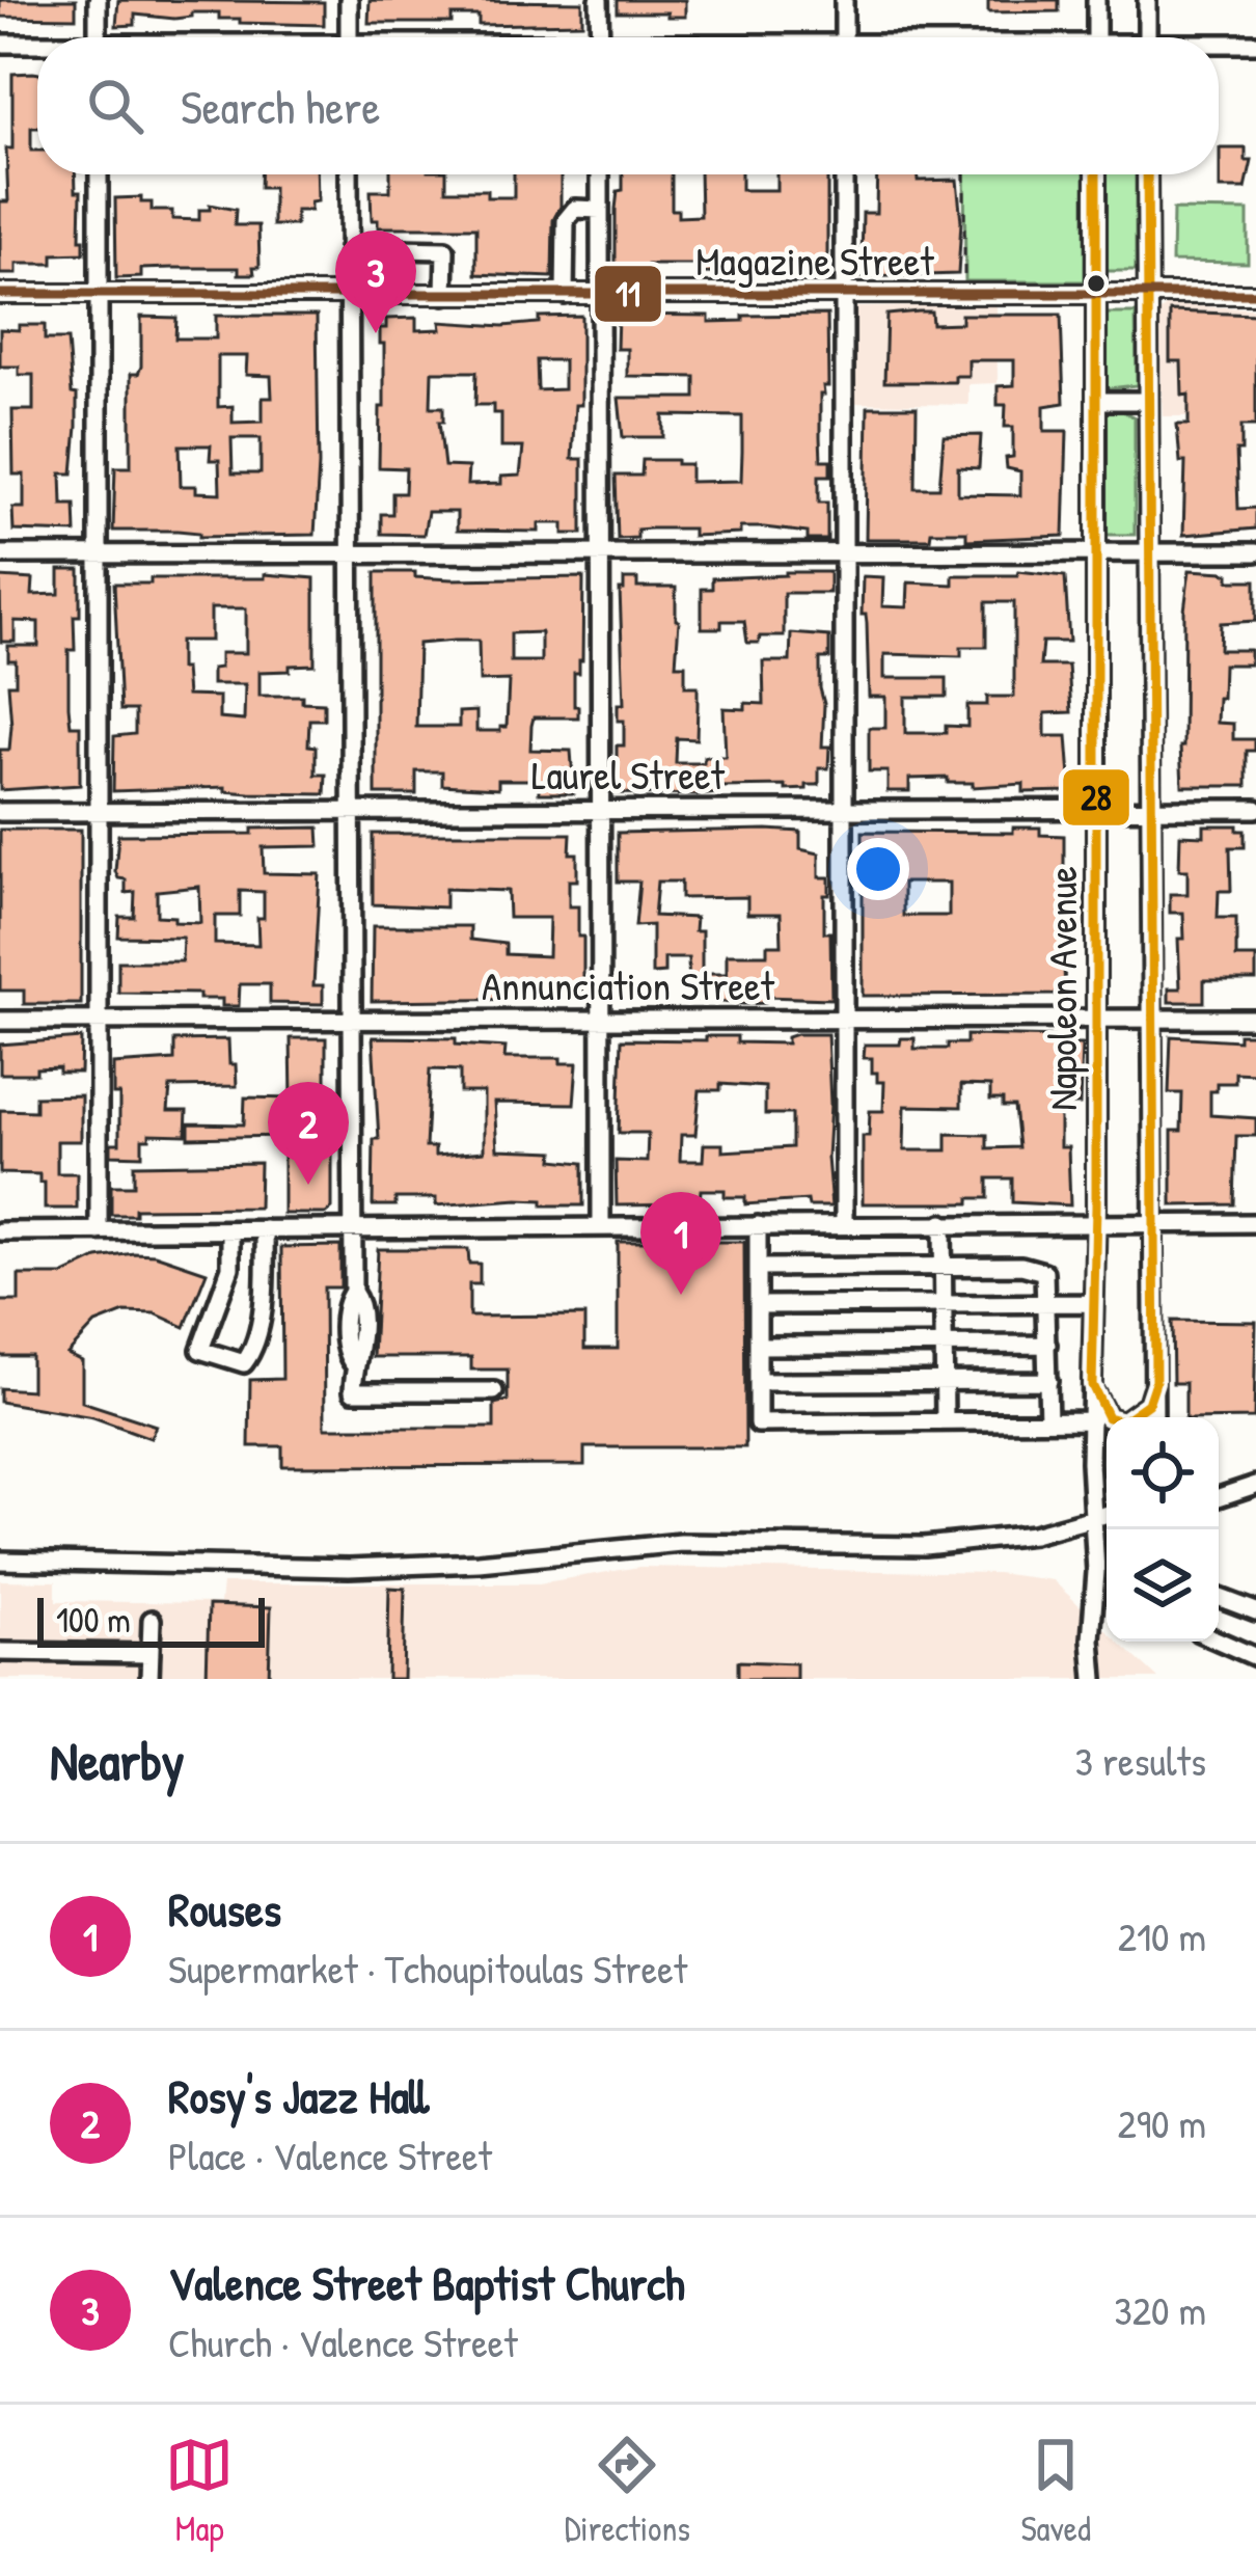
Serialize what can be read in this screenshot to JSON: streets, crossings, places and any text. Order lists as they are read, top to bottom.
{
  "streets": {
    "street": [
      "Magazine Street",
      "Laurel Street",
      "Annunciation Street",
      "Napoleon Avenue"
    ]
  },
  "crossings": [
    ["Magazine Street", "Napoleon Avenue"],
    ["Laurel Street", "Napoleon Avenue"],
    ["Annunciation Street", "Napoleon Avenue"]
  ],
  "lines": ["transit line 28", "transit line 11"],
  "scale_bar": "100 m",
  "page": {
    "search": "Search here",
    "pins": ["3", "2", "1"],
    "scale": "100 m",
    "heading": ["Nearby", "3 results"],
    "list": [
      {
        "mark": "1",
        "name": "Rouses",
        "note": "Supermarket · Tchoupitoulas Street",
        "value": "210 m"
      },
      {
        "mark": "2",
        "name": "Rosy's Jazz Hall",
        "note": "Place · Valence Street",
        "value": "290 m"
      },
      {
        "mark": "3",
        "name": "Valence Street Baptist Church",
        "note": "Church · Valence Street",
        "value": "320 m"
      }
    ],
    "nav": ["Map", "Directions", "Saved"]
  }
}
